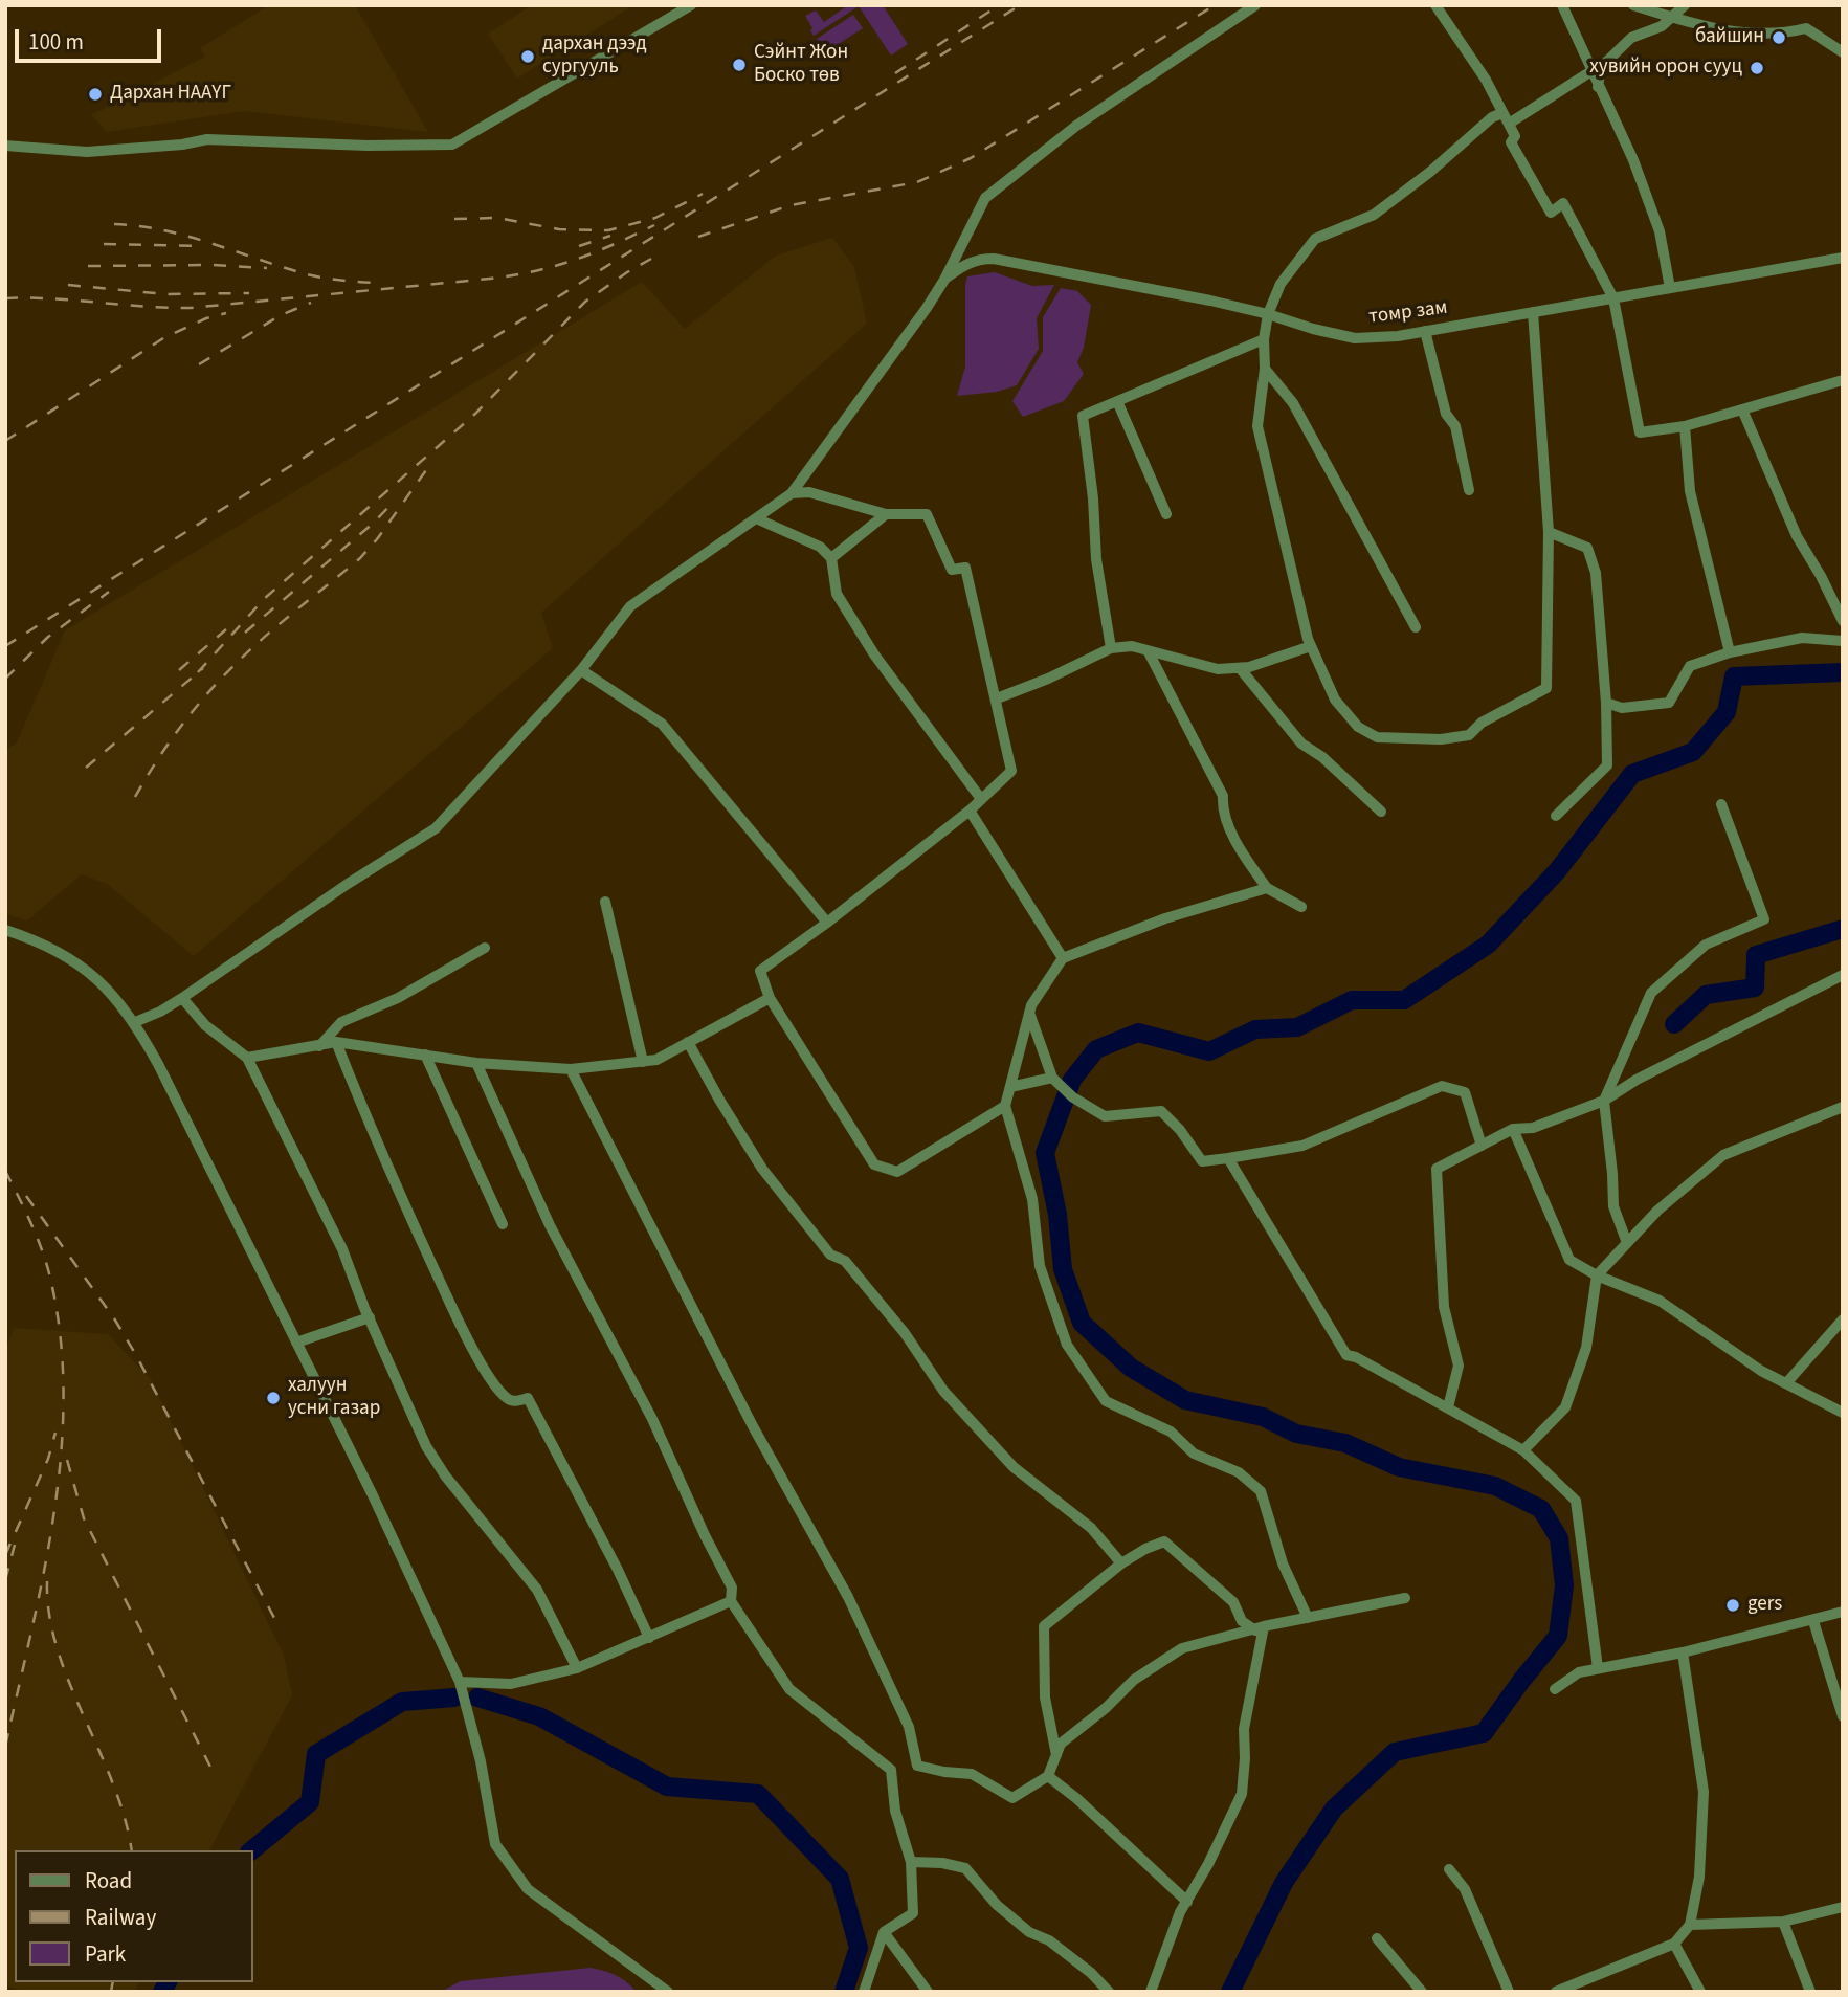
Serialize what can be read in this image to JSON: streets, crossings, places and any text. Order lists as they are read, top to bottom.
{
  "streets": {
    "street": ["томр зам"]
  },
  "places": [
    "байшин",
    "дархан дээд сургууль",
    "Сэйнт Жон Боско төв",
    "хувийн орон сууц",
    "Дархан НААҮГ",
    "халуун усни газар",
    "gers"
  ],
  "legend": ["Road", "Railway", "Park"],
  "scale_bar": "100 m"
}
